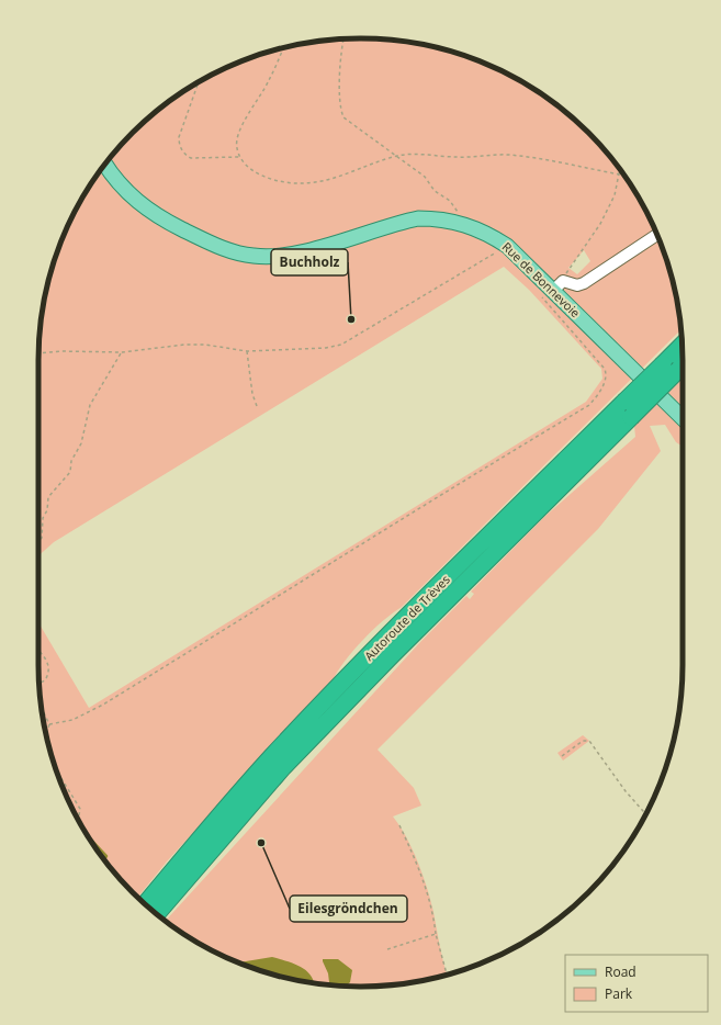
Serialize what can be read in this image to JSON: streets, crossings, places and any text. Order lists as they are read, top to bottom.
{
  "streets": {
    "highway": ["Autoroute de Trèves"],
    "main road": ["Rue de Bonnevoie"]
  },
  "places": ["Buchholz", "Eilesgröndchen"],
  "legend": ["Road", "Park"]
}
